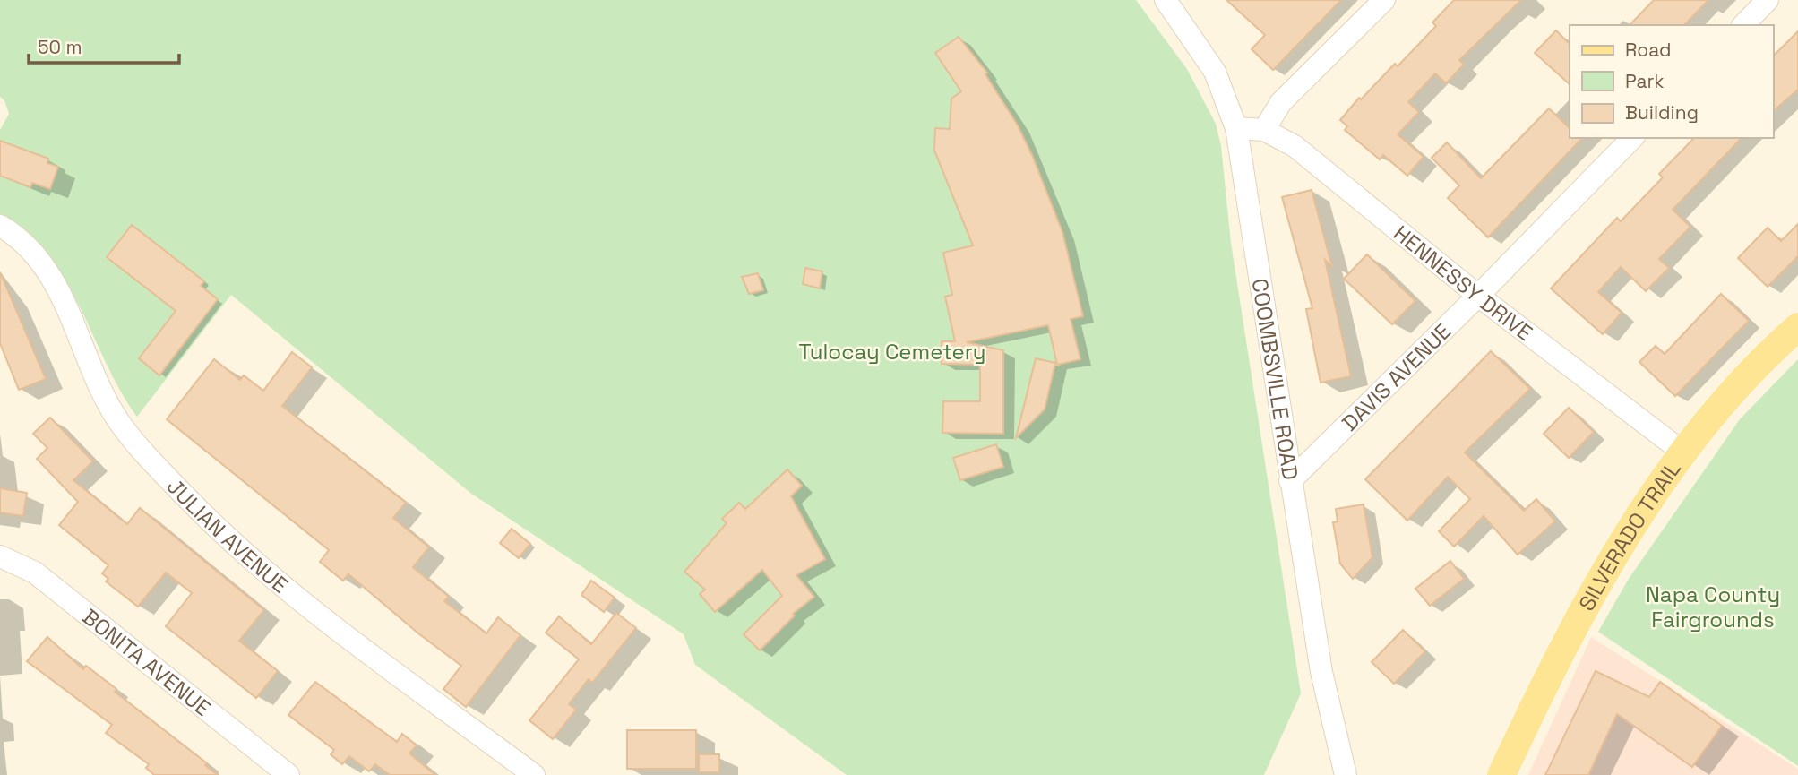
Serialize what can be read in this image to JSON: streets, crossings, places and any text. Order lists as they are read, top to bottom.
{
  "streets": {
    "main road": ["SILVERADO TRAIL"],
    "street": [
      "HENNESSY DRIVE",
      "DAVIS AVENUE",
      "COOMBSVILLE ROAD",
      "JULIAN AVENUE",
      "BONITA AVENUE"
    ]
  },
  "crossings": [
    ["HENNESSY DRIVE", "DAVIS AVENUE"],
    ["HENNESSY DRIVE", "COOMBSVILLE ROAD"],
    ["HENNESSY DRIVE", "SILVERADO TRAIL"],
    ["DAVIS AVENUE", "COOMBSVILLE ROAD"]
  ],
  "parks": ["Tulocay Cemetery", "Napa County Fairgrounds"],
  "legend": ["Road", "Park", "Building"],
  "scale_bar": "50 m"
}
